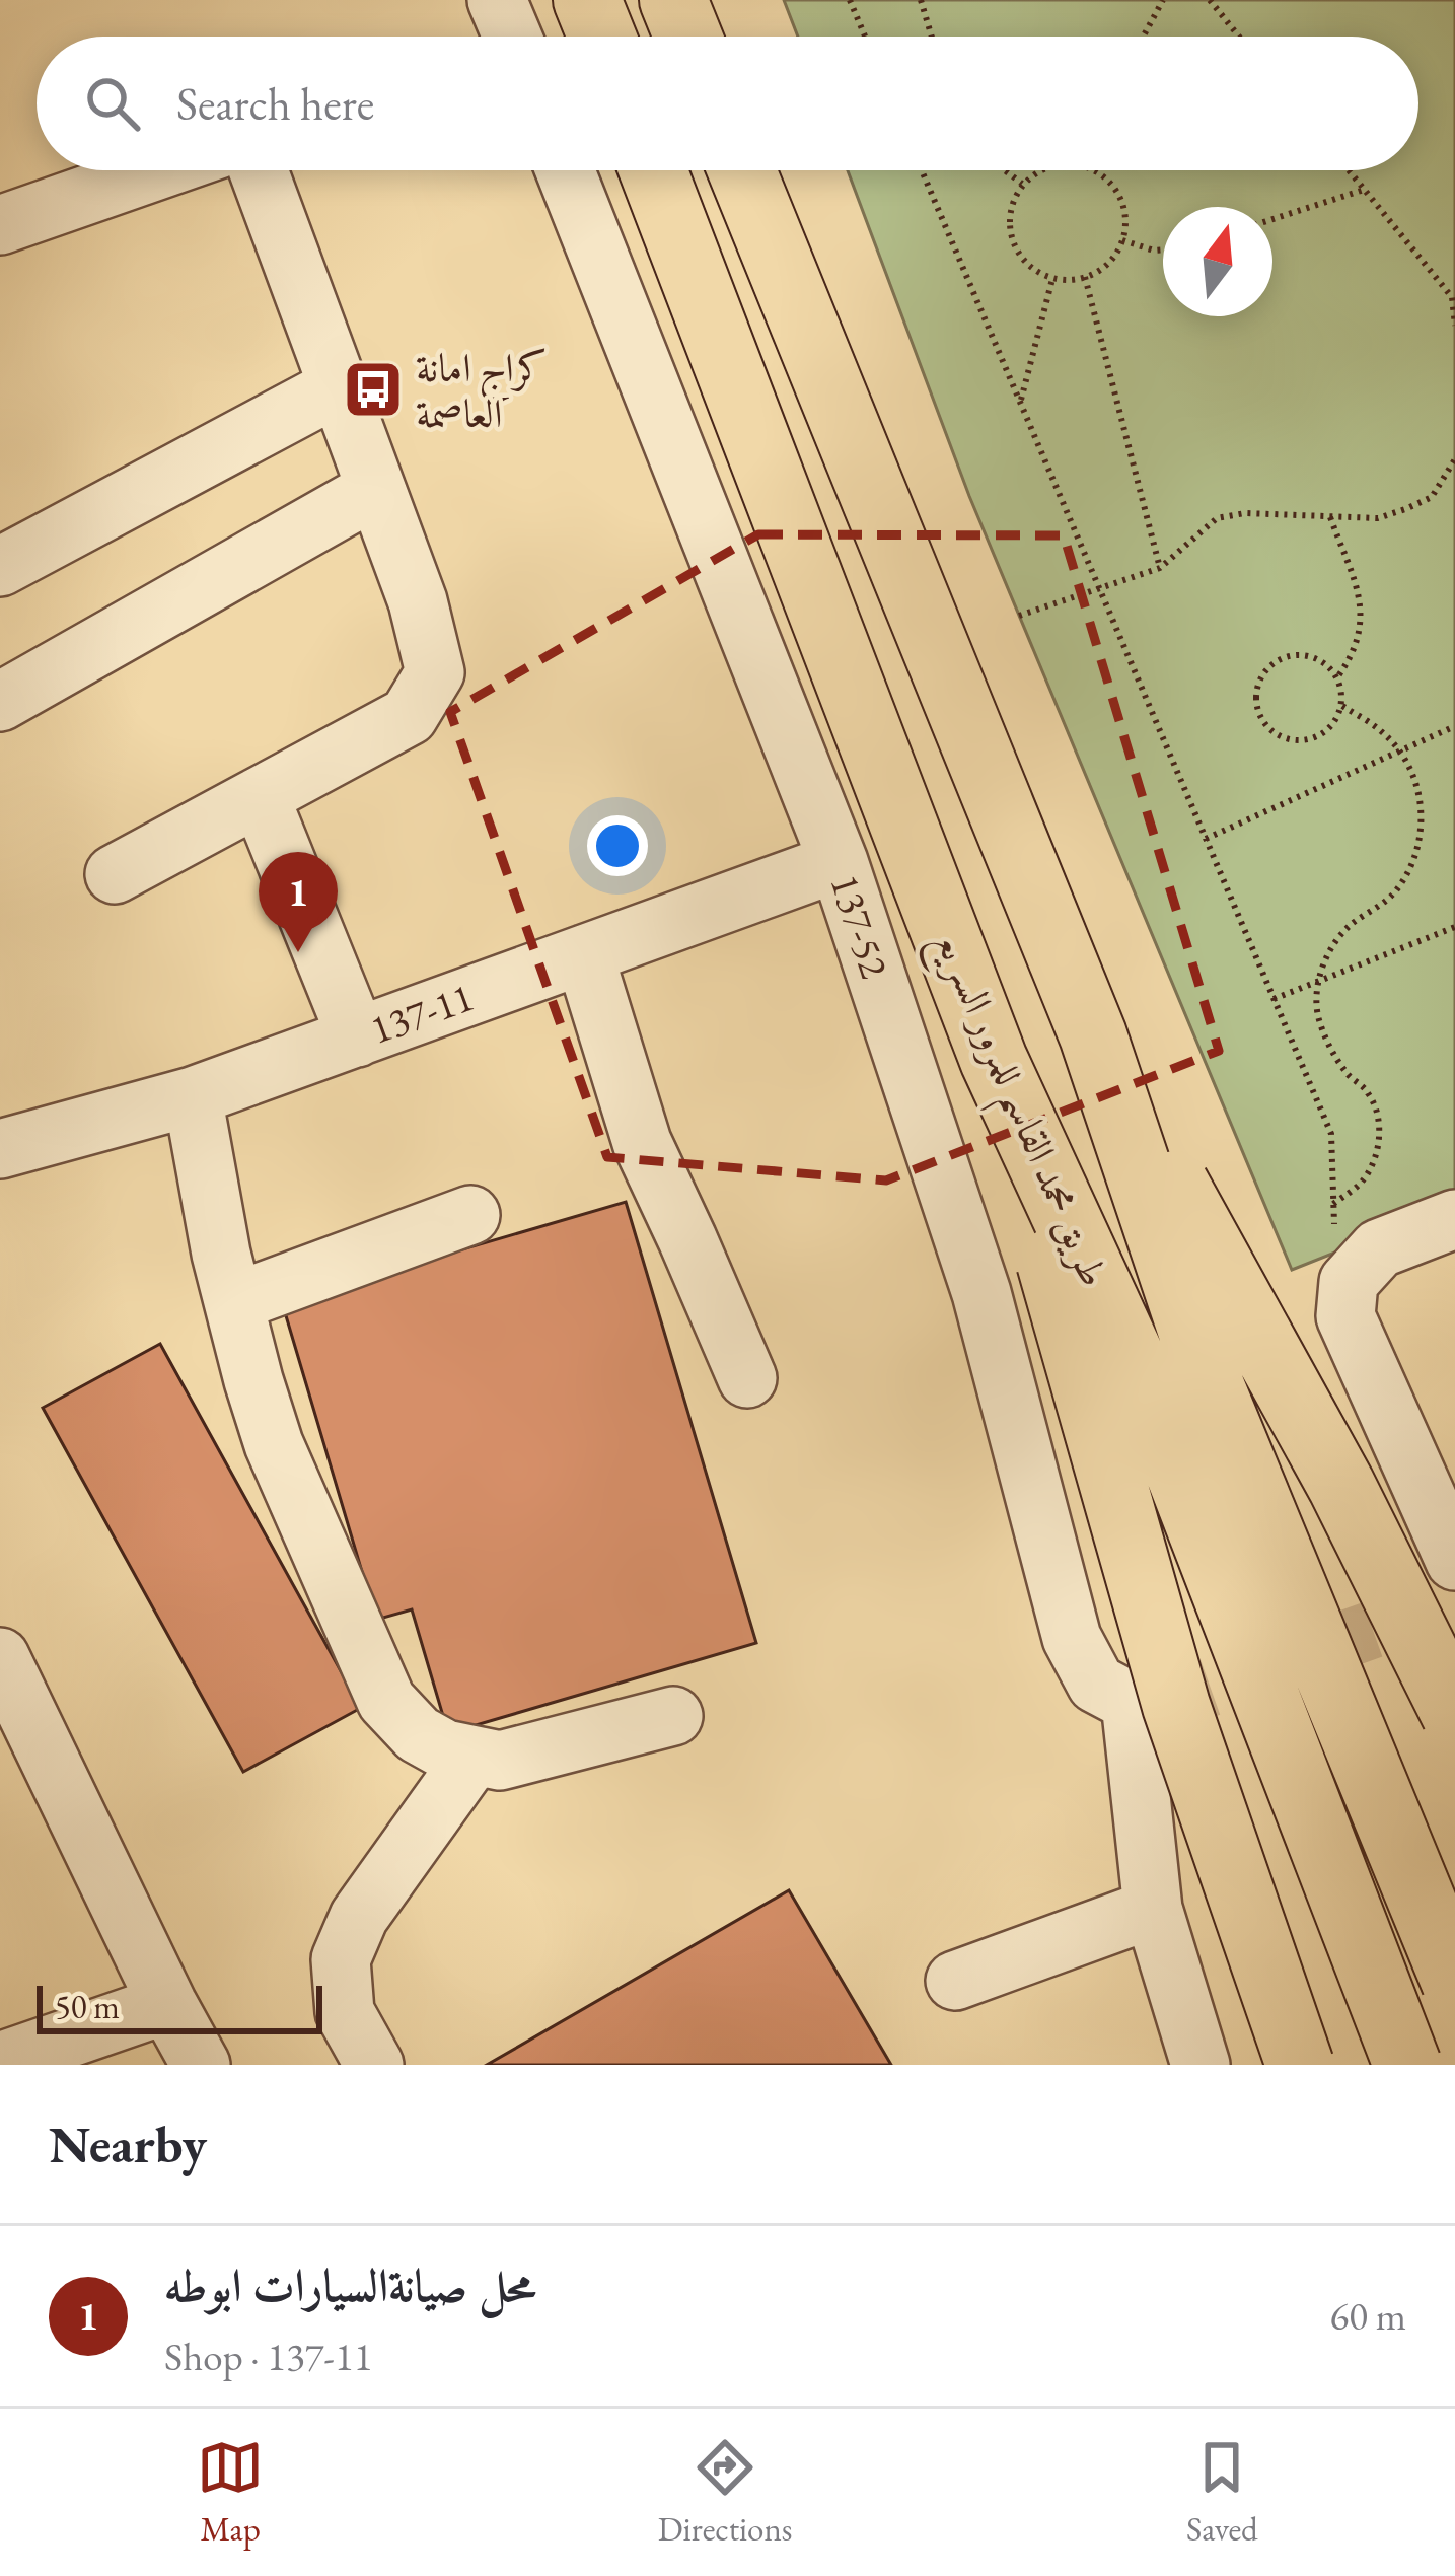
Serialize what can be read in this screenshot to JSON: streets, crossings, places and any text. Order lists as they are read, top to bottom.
{
  "streets": {
    "highway": ["طريق محمد القاسم للمرور السريع"],
    "street": ["137-52", "137-11"]
  },
  "crossings": [
    ["137-52", "137-11"]
  ],
  "places": {
    "bus stop": ["كراج امانة العاصمة"]
  },
  "scale_bar": "50 m",
  "north": "top",
  "page": {
    "search": "Search here",
    "pins": "1",
    "scale": "50 m",
    "heading": "Nearby",
    "list": [
      {
        "mark": "1",
        "name": "محل صيانةالسيارات ابوطه",
        "note": "Shop · 137-11",
        "value": "60 m"
      }
    ],
    "nav": ["Map", "Directions", "Saved"]
  }
}
